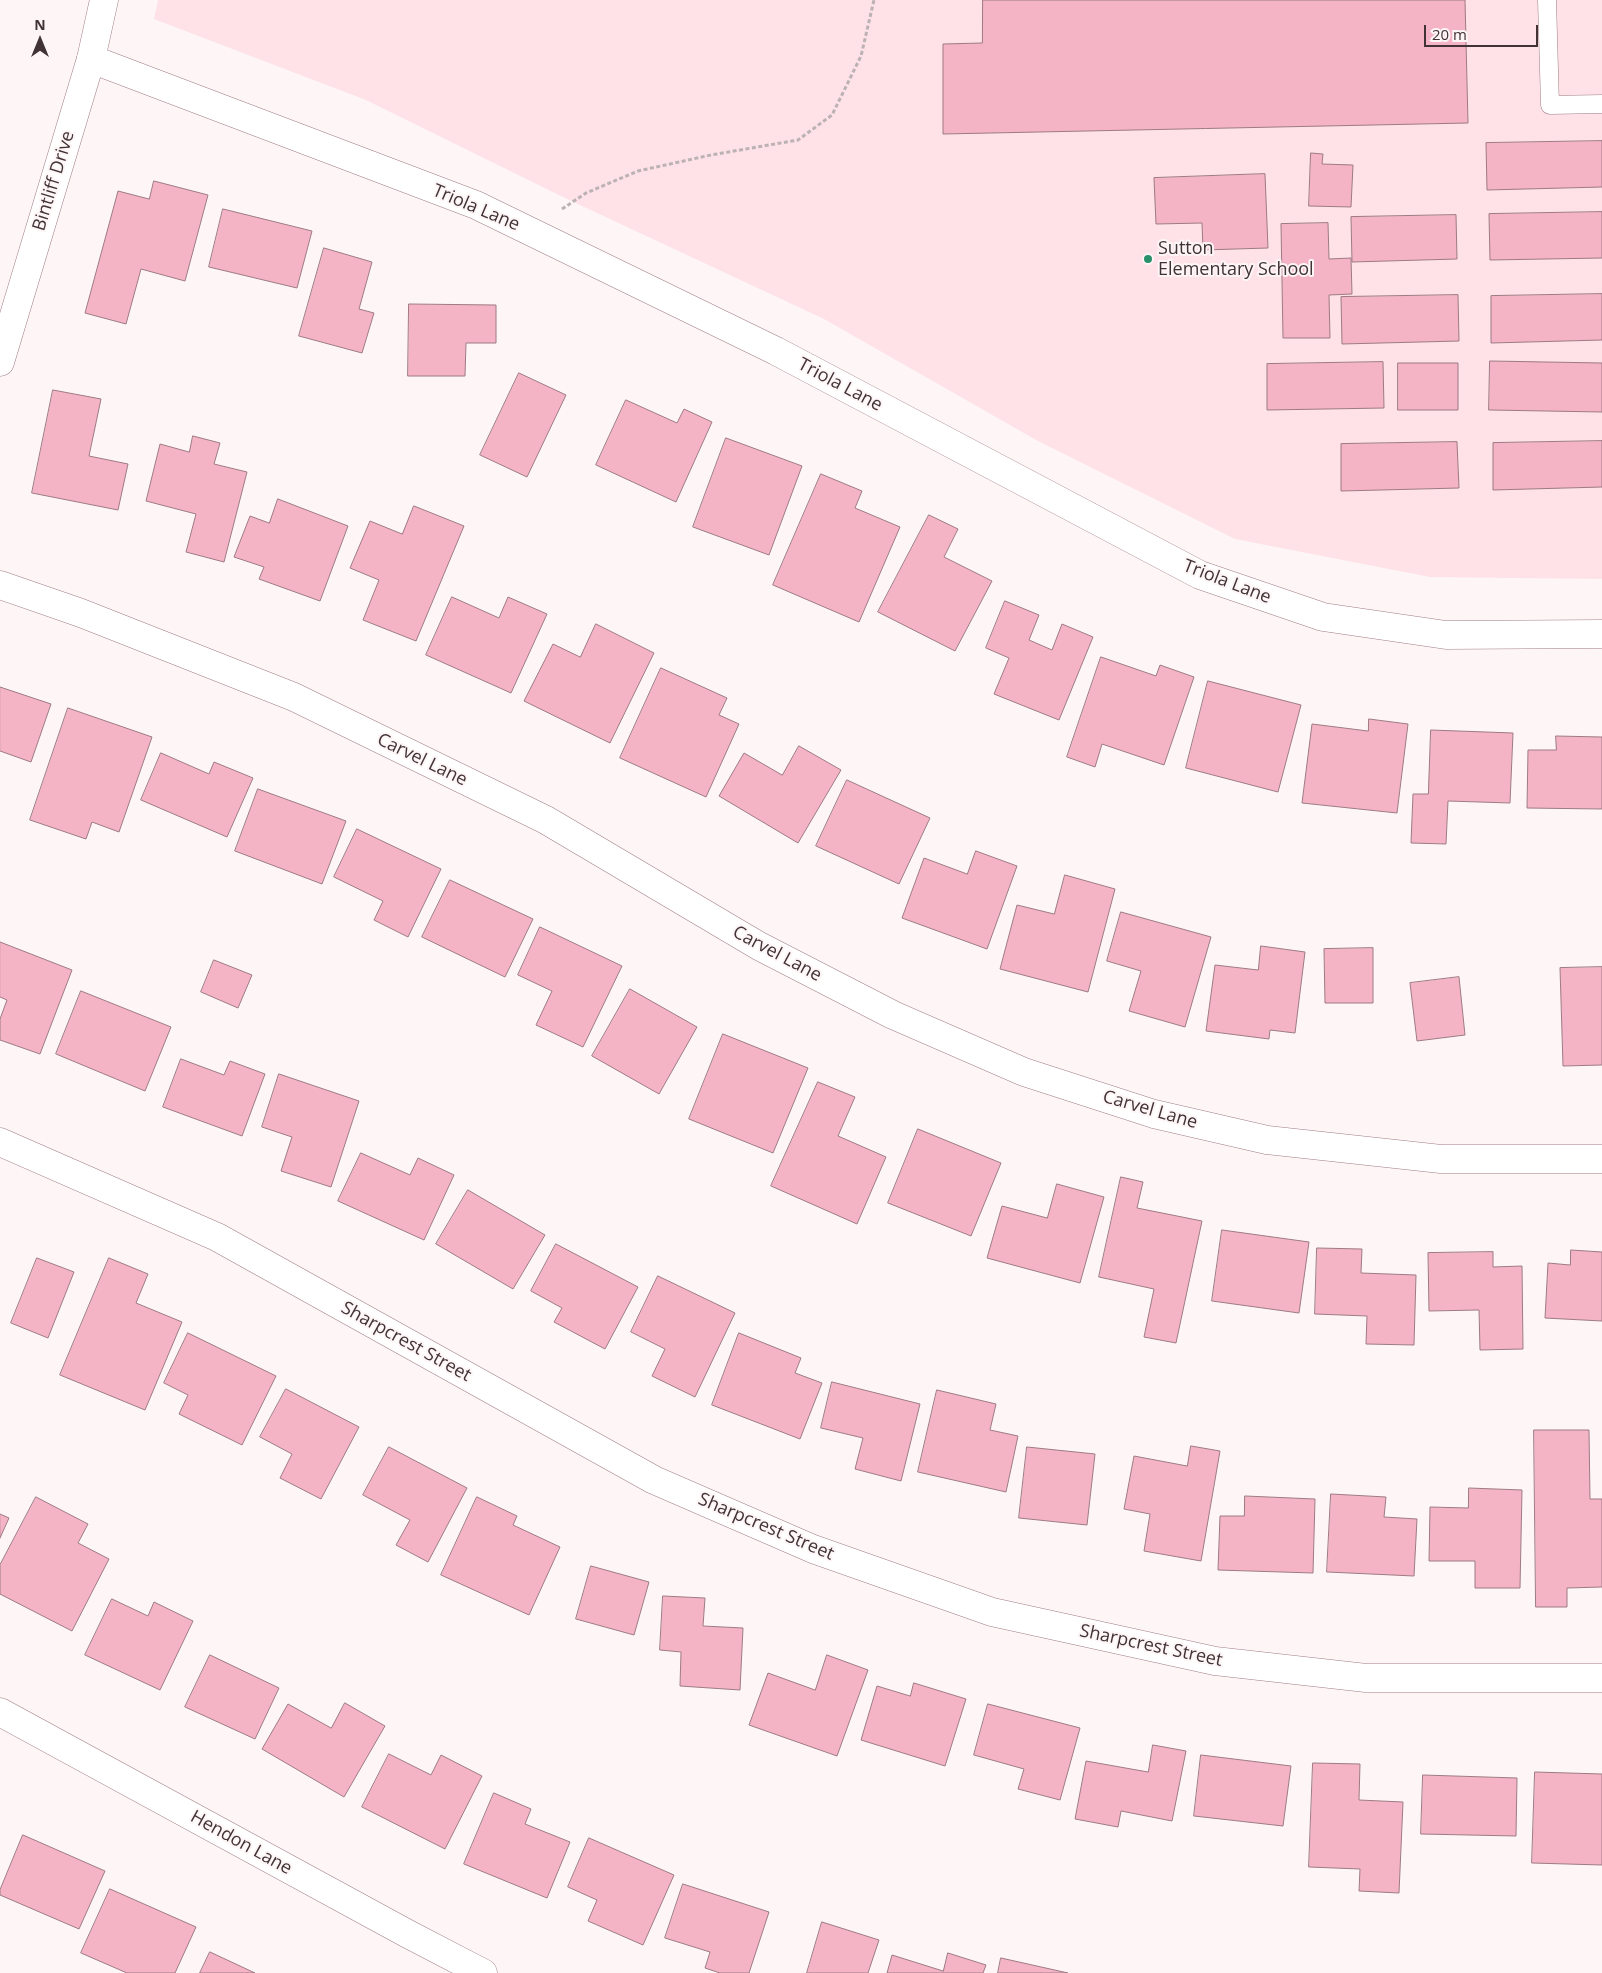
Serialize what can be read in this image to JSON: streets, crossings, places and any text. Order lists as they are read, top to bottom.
{
  "streets": {
    "street": [
      "Bintliff Drive",
      "Triola Lane",
      "Carvel Lane",
      "Sharpcrest Street",
      "Hendon Lane"
    ]
  },
  "crossings": [
    ["Bintliff Drive", "Triola Lane"]
  ],
  "places": ["Sutton Elementary School"],
  "scale_bar": "20 m",
  "north": "top"
}
